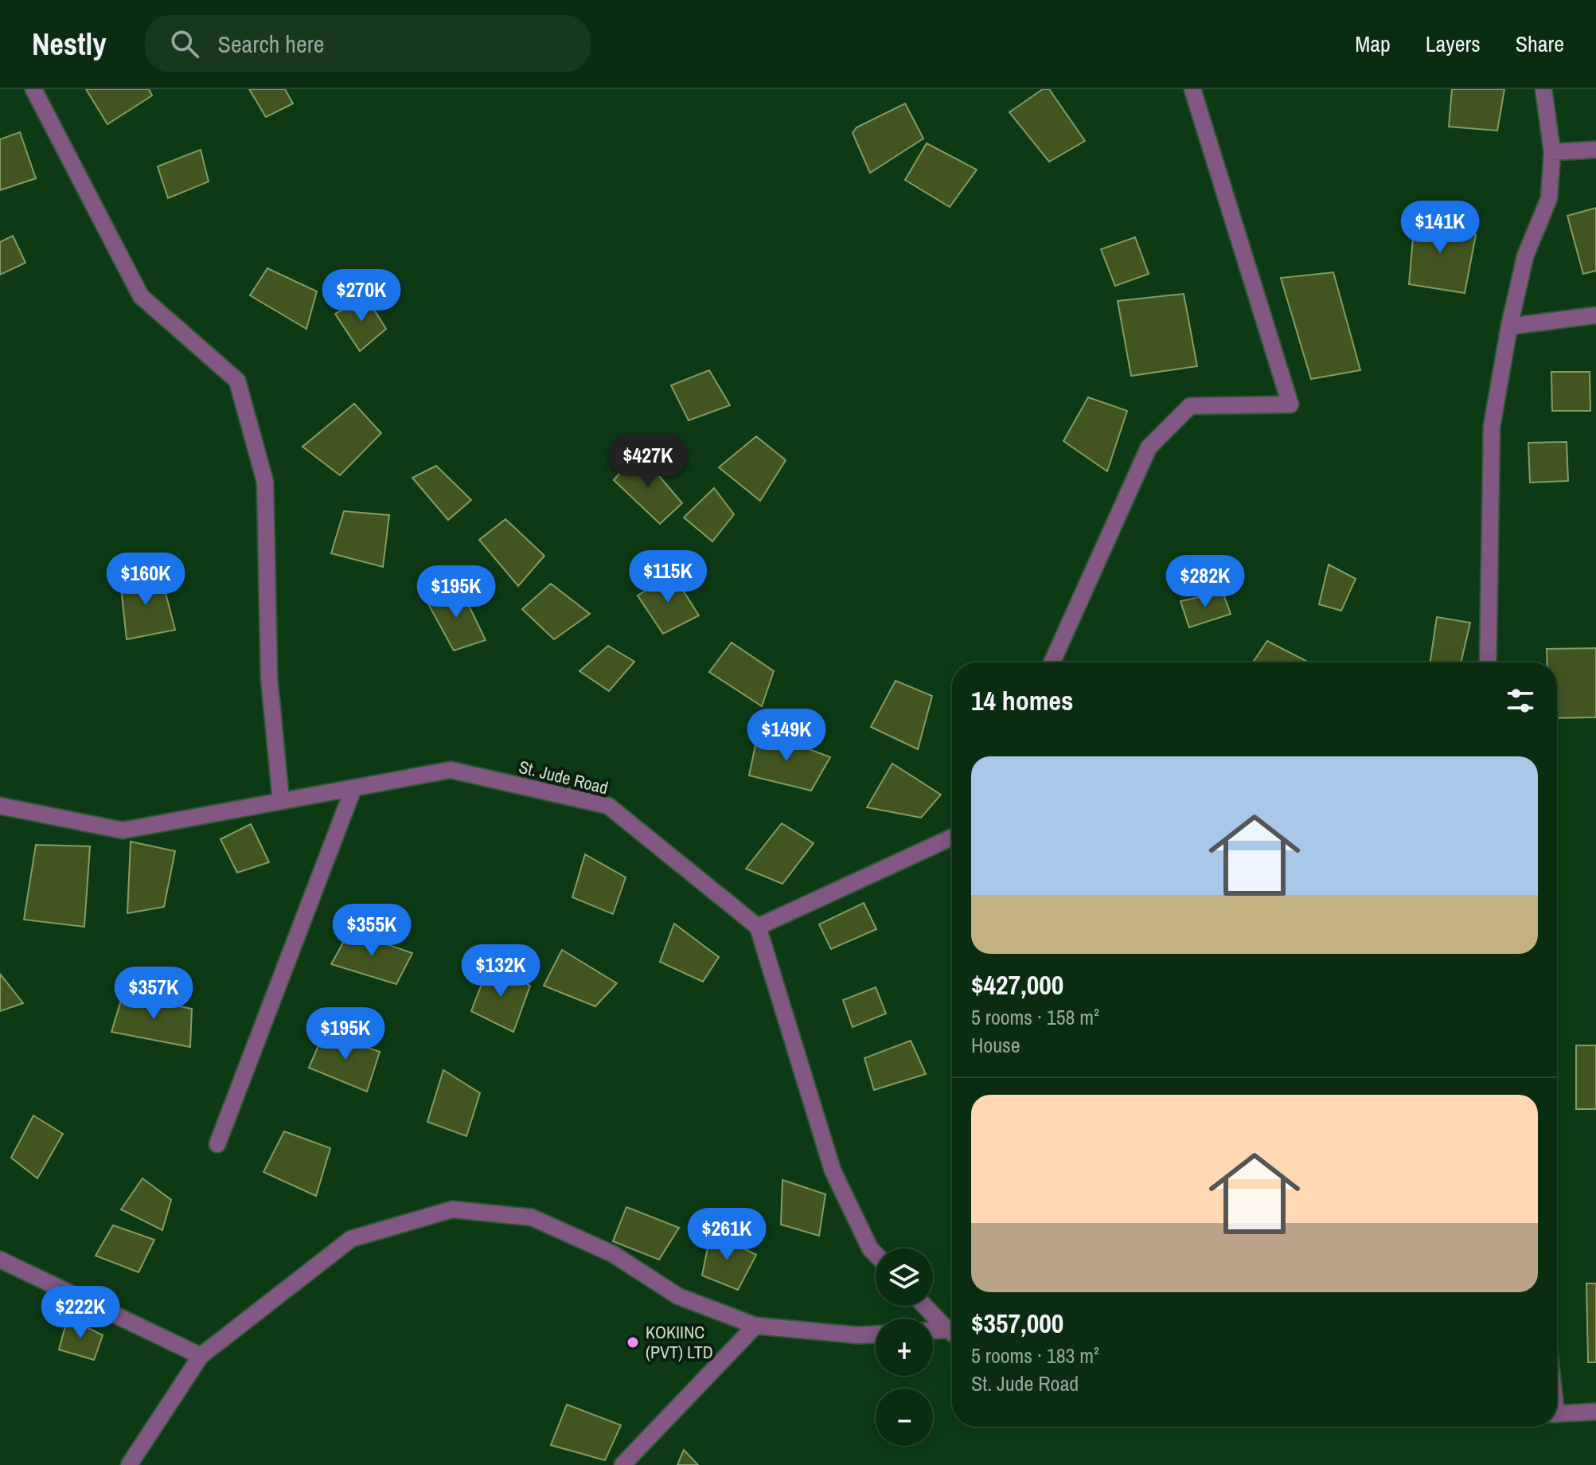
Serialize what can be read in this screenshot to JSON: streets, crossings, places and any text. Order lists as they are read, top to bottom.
{
  "streets": {
    "street": ["St. Jude Road"]
  },
  "places": ["KOKIINC (PVT) LTD"],
  "page": {
    "header": "Nestly",
    "search": "Search here",
    "nav": ["Map", "Layers", "Share"],
    "price": [
      "$141K",
      "$270K",
      "$427K",
      "$115K",
      "$160K",
      "$282K",
      "$195K",
      "$149K",
      "$355K",
      "$132K",
      "$357K",
      "$195K",
      "$261K",
      "$222K"
    ],
    "heading": "14 homes",
    "list": [
      {
        "name": "$427,000",
        "note": "5 rooms · 158 m² · House"
      },
      {
        "name": "$357,000",
        "note": "5 rooms · 183 m² · St. Jude Road"
      }
    ],
    "map_buttons": ["+", "−"]
  }
}
